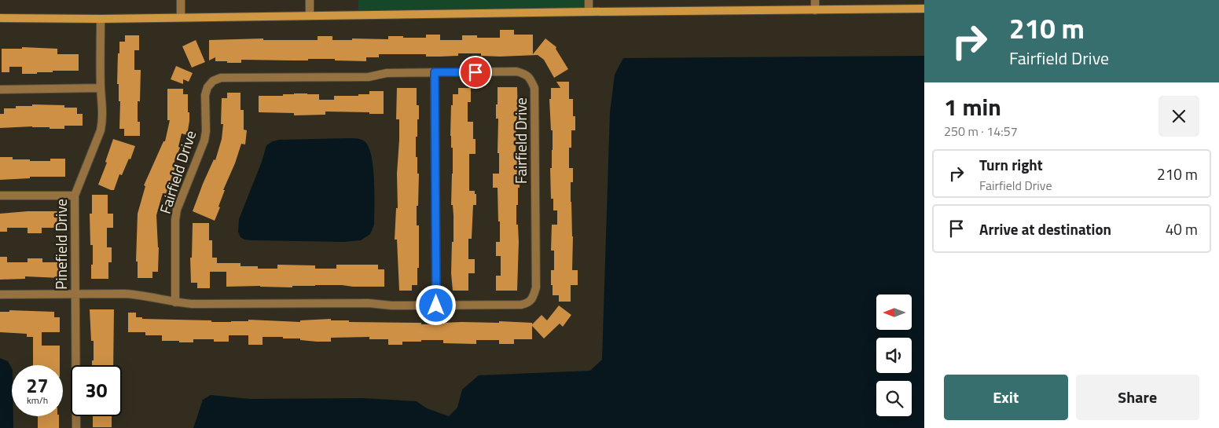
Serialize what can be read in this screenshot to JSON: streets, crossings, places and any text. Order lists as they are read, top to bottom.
{
  "streets": {
    "street": ["Fairfield Drive", "Pinefield Drive"]
  },
  "crossings": [
    ["Fairfield Drive", "Pinefield Drive"]
  ],
  "north": "left",
  "page": {
    "turn": ["210 m", "Fairfield Drive"],
    "heading": ["1 min", "250 m · 14:57"],
    "list": [
      {
        "name": "Turn right",
        "note": "Fairfield Drive",
        "value": "210 m"
      },
      {
        "name": "Arrive at destination",
        "value": "40 m"
      }
    ],
    "speed": "27 km/h",
    "limit": "30",
    "buttons": ["Exit", "Share"]
  }
}
